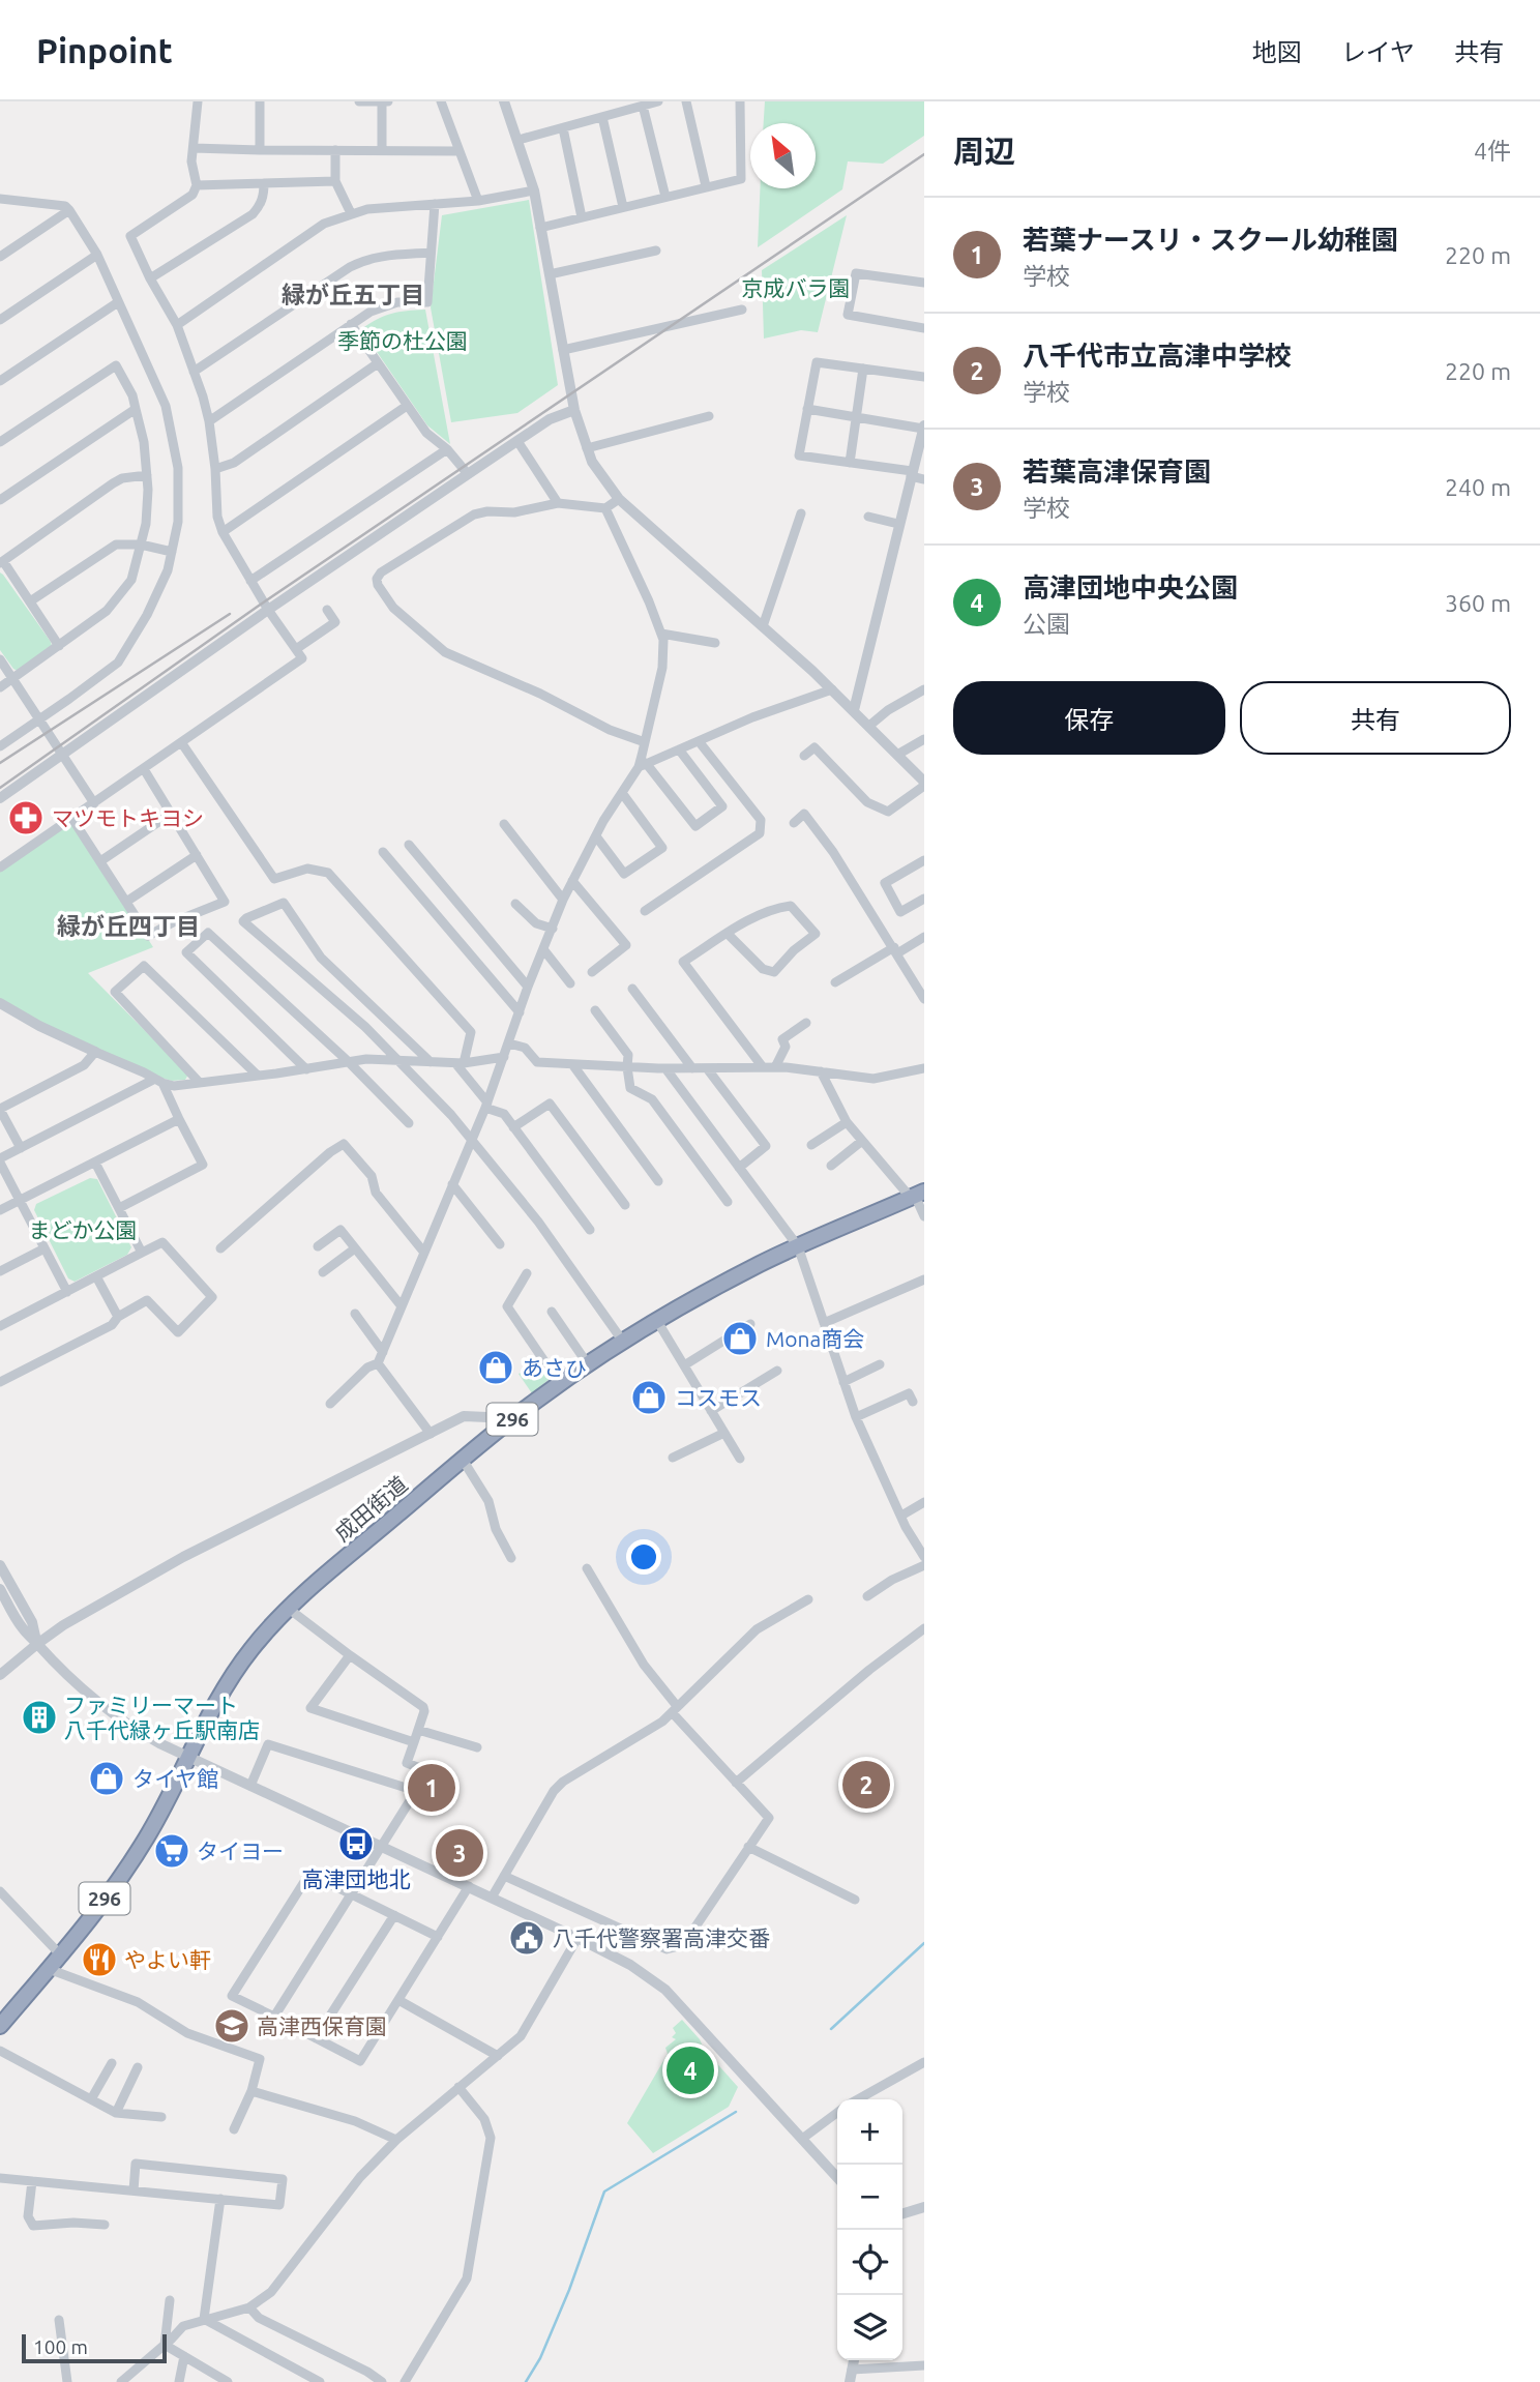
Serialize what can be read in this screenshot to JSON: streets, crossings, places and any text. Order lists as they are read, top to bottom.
{
  "streets": {
    "highway": ["296", "成田街道"]
  },
  "districts": ["緑が丘五丁目", "緑が丘四丁目"],
  "parks": ["京成バラ園", "季節の杜公園", "まどか公園"],
  "places": {
    "pharmacy": ["マツモトキヨシ"],
    "shop": [
      "Mona商会",
      "あさひ",
      "コスモス",
      "タイヤ館"
    ],
    "building": ["ファミリーマート 八千代緑ヶ丘駅南店"],
    "bus stop": ["高津団地北"],
    "supermarket": ["タイヨー"],
    "public building": ["八千代警察署高津交番"],
    "restaurant": ["やよい軒"],
    "school or university": ["高津西保育園"]
  },
  "scale_bar": "100 m",
  "north": "top left",
  "page": {
    "header": "Pinpoint",
    "nav": ["地図", "レイヤ", "共有"],
    "heading": ["周辺", "4件"],
    "list": [
      {
        "mark": "1",
        "name": "若葉ナースリ・スクール幼稚園",
        "note": "学校",
        "value": "220 m"
      },
      {
        "mark": "2",
        "name": "八千代市立高津中学校",
        "note": "学校",
        "value": "220 m"
      },
      {
        "mark": "3",
        "name": "若葉高津保育園",
        "note": "学校",
        "value": "240 m"
      },
      {
        "mark": "4",
        "name": "高津団地中央公園",
        "note": "公園",
        "value": "360 m"
      }
    ],
    "buttons": ["保存", "共有"],
    "pins": [
      "2",
      "1",
      "3",
      "4"
    ],
    "map_buttons": ["+", "−"],
    "scale": "100 m"
  }
}
